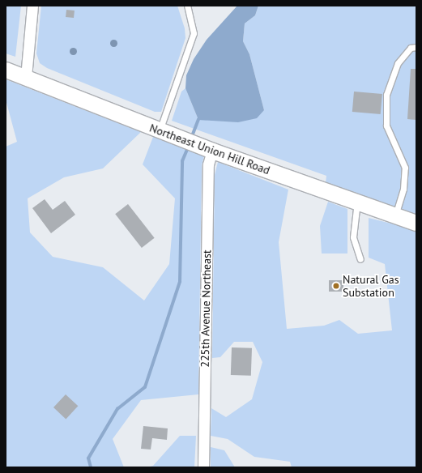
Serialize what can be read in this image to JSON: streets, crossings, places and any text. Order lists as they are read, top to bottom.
{
  "streets": {
    "street": ["Northeast Union Hill Road", "225th Avenue Northeast"]
  },
  "crossings": [
    ["Northeast Union Hill Road", "225th Avenue Northeast"]
  ],
  "places": ["Natural Gas Substation"]
}
